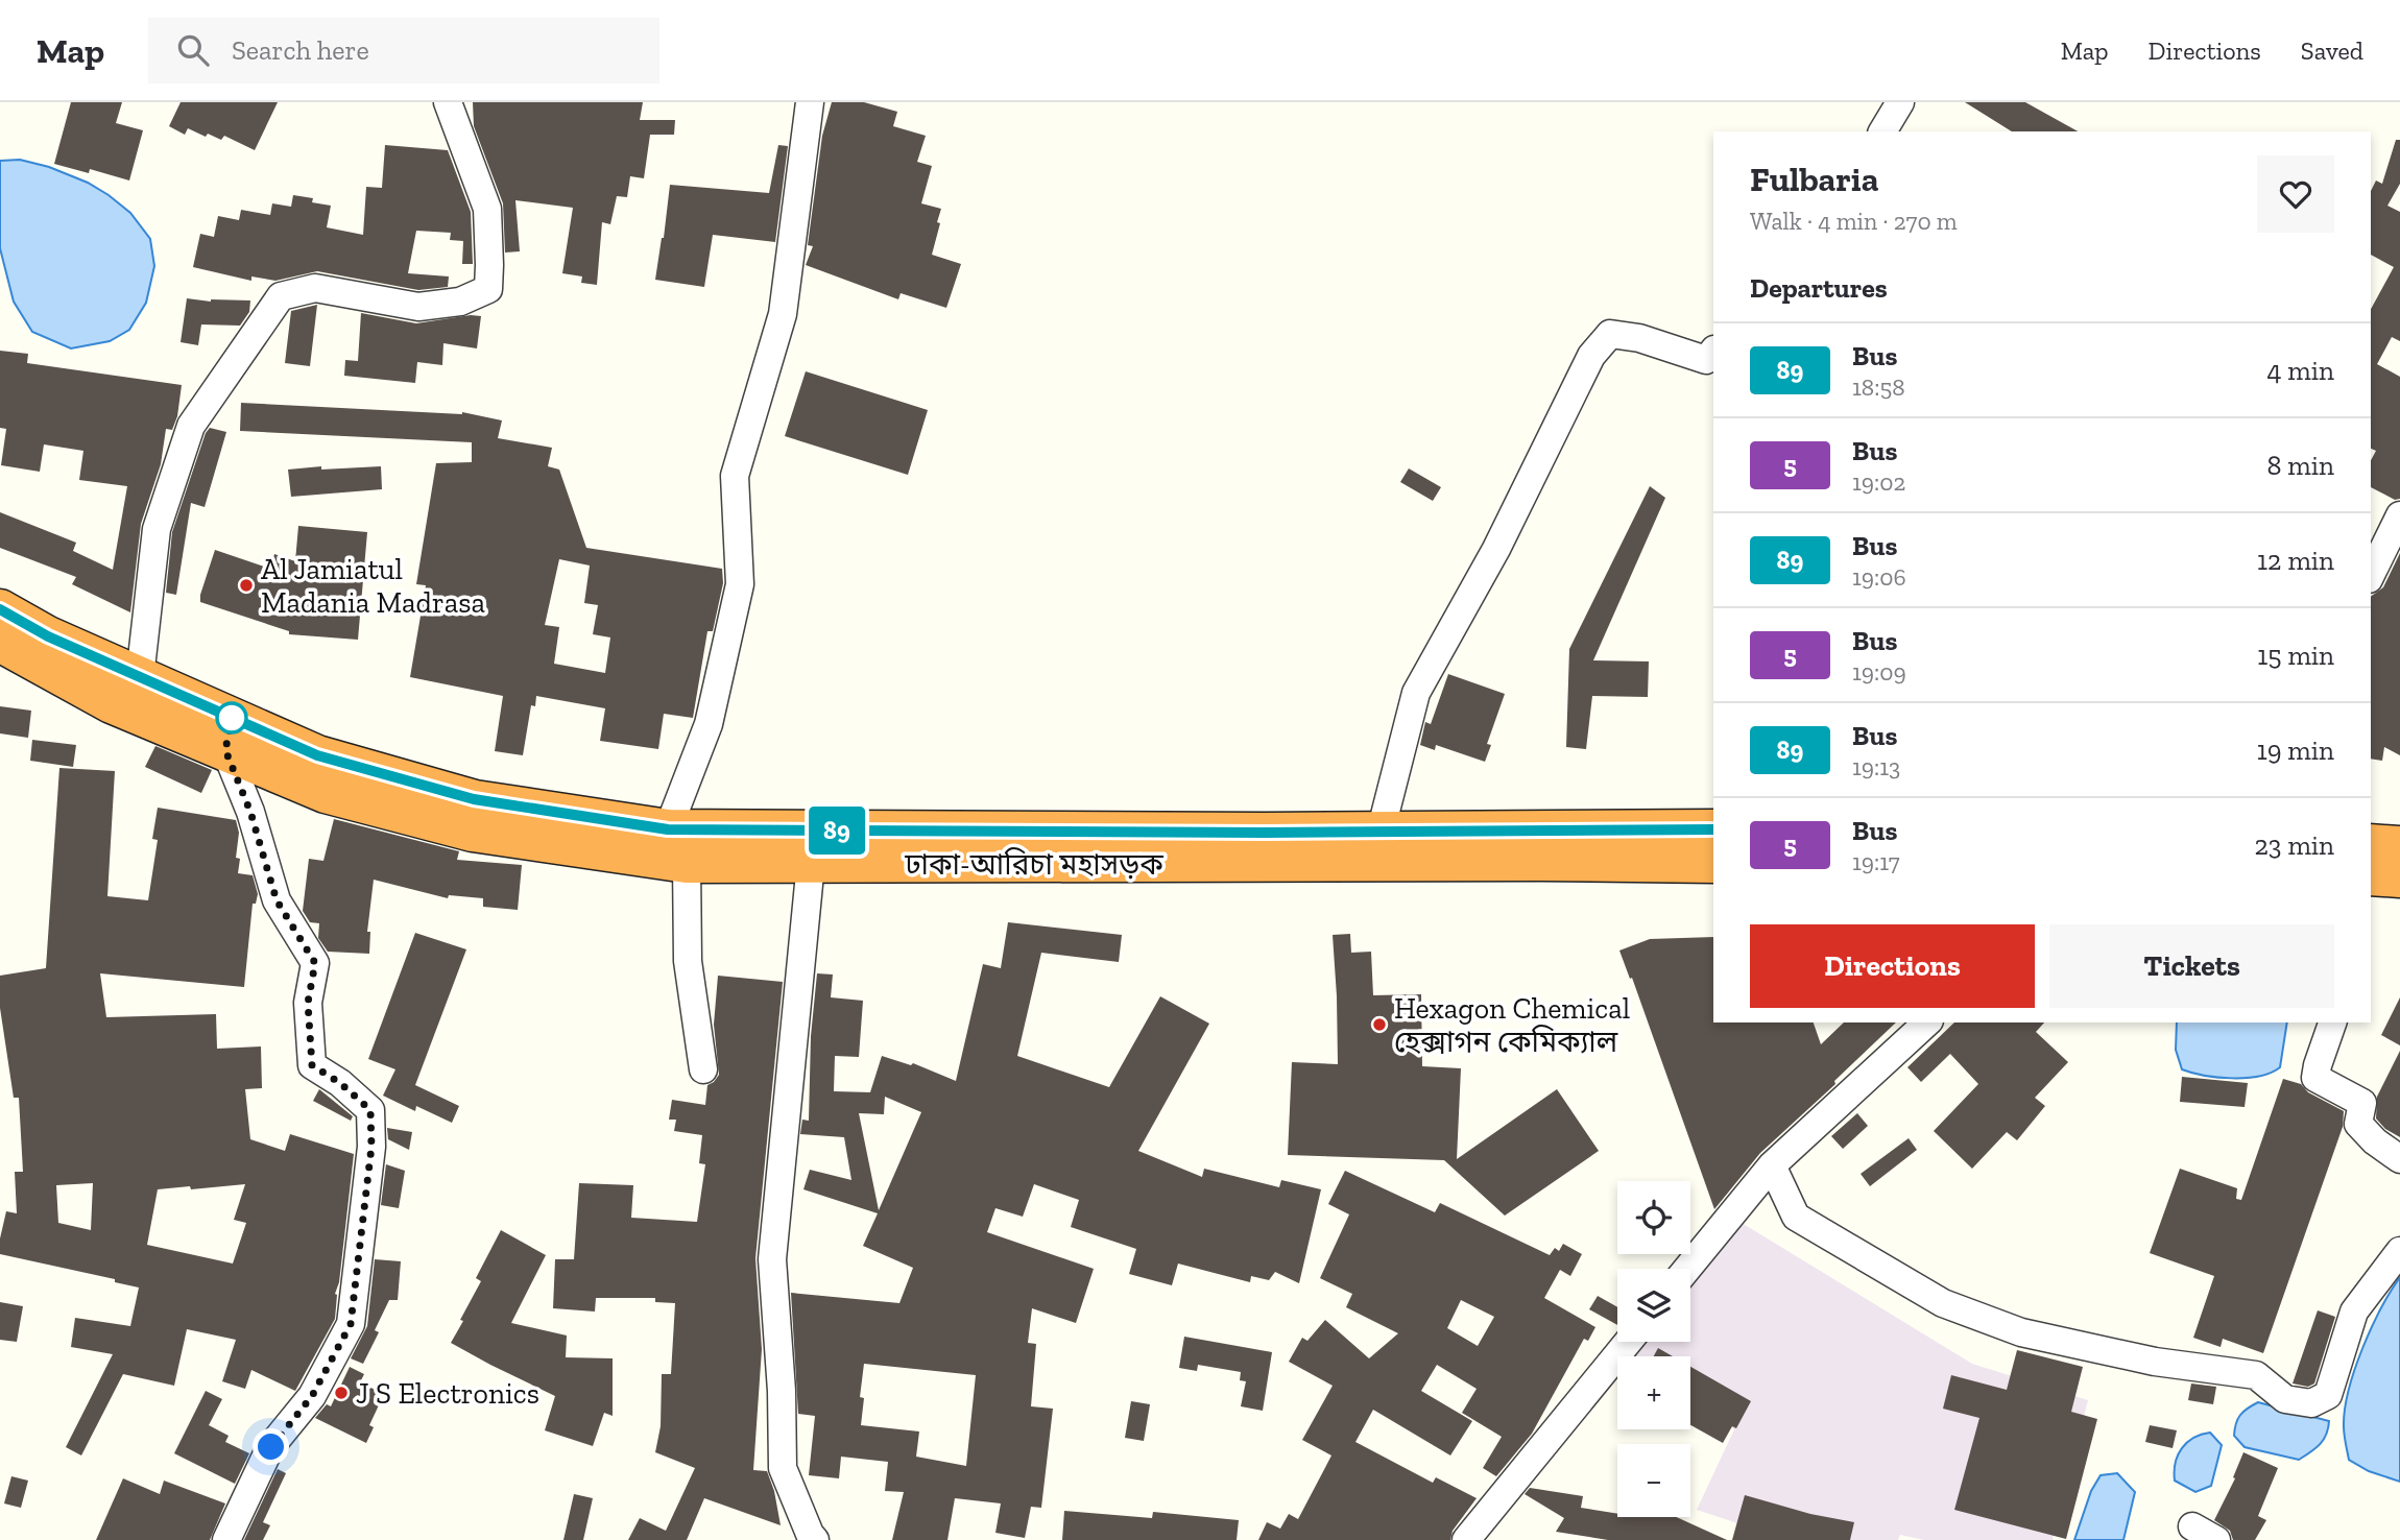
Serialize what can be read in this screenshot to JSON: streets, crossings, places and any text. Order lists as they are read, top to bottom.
{
  "streets": {
    "highway": ["ঢাকা-আরিচা মহাসড়ক"]
  },
  "places": ["Al Jamiatul Madania Madrasa", "Hexagon Chemical হেক্সাগন কেমিক্যাল", "J S Electronics"],
  "lines": ["bus line 89"],
  "page": {
    "header": "Map",
    "search": "Search here",
    "nav": ["Map", "Directions", "Saved"],
    "on_map": "89",
    "heading": [
      ["Fulbaria", "Walk · 4 min · 270 m"],
      "Departures"
    ],
    "list": [
      {
        "mark": "89",
        "name": "Bus",
        "note": "18:58",
        "value": "4 min"
      },
      {
        "mark": "5",
        "name": "Bus",
        "note": "19:02",
        "value": "8 min"
      },
      {
        "mark": "89",
        "name": "Bus",
        "note": "19:06",
        "value": "12 min"
      },
      {
        "mark": "5",
        "name": "Bus",
        "note": "19:09",
        "value": "15 min"
      },
      {
        "mark": "89",
        "name": "Bus",
        "note": "19:13",
        "value": "19 min"
      },
      {
        "mark": "5",
        "name": "Bus",
        "note": "19:17",
        "value": "23 min"
      }
    ],
    "buttons": ["Directions", "Tickets"],
    "map_buttons": ["+", "−"]
  }
}
